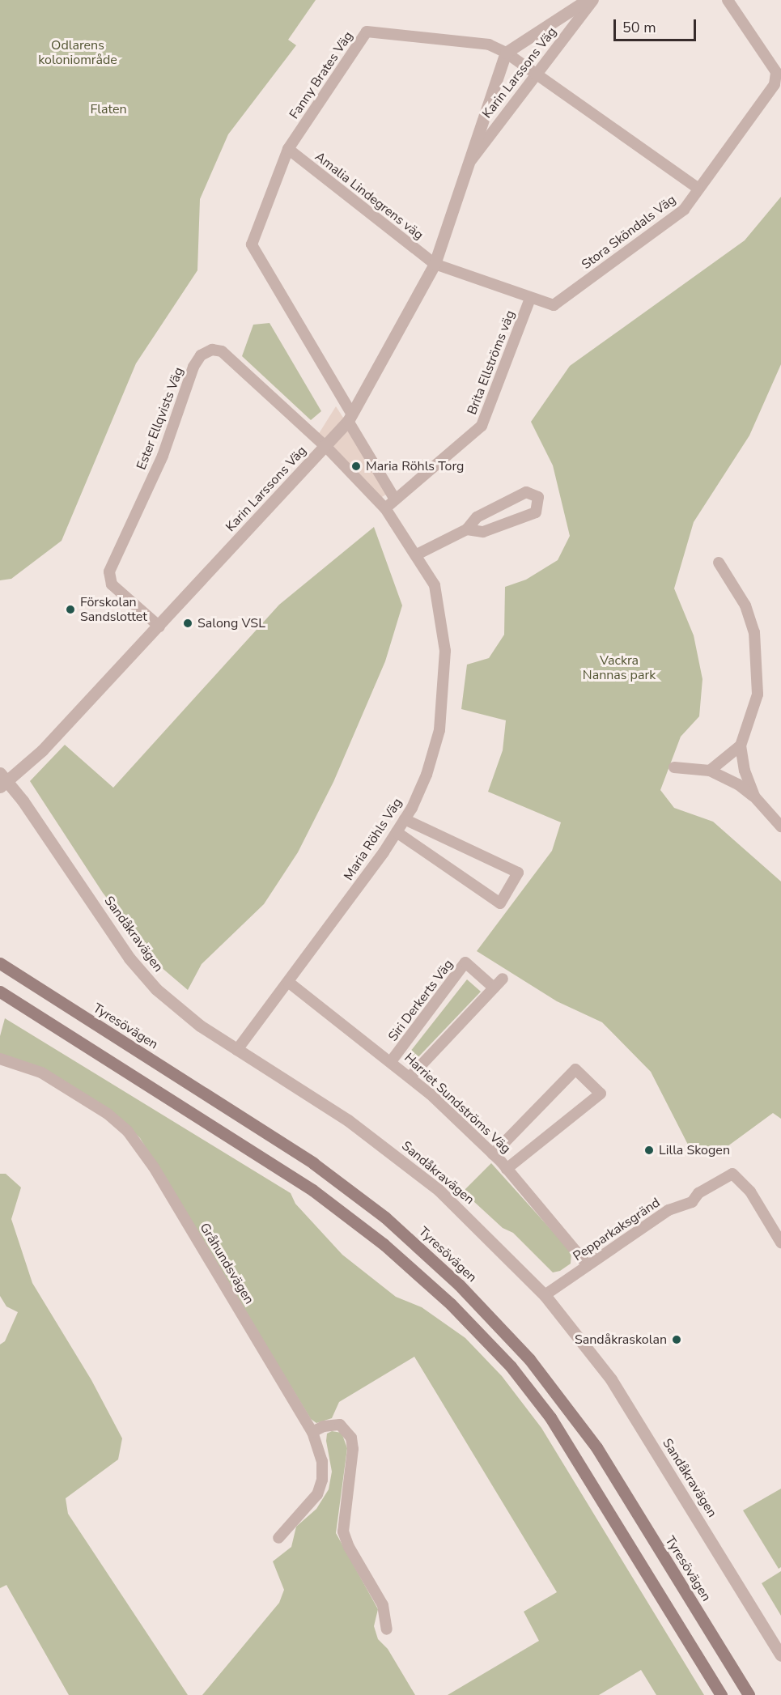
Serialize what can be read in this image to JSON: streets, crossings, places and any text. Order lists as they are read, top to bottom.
{
  "streets": {
    "main road": ["Tyresövägen"],
    "street": [
      "Karin Larssons Väg",
      "Fanny Brates Väg",
      "Amalia Lindegrens väg",
      "Stora Sköndals Väg",
      "Brita Ellströms väg",
      "Ester Ellqvists Väg",
      "Maria Röhls Väg",
      "Sandåkravägen",
      "Siri Derkerts Väg",
      "Harriet Sundströms Väg",
      "Pepparkaksgränd",
      "Gråhundsvägen"
    ]
  },
  "crossings": [
    ["Karin Larssons Väg", "Fanny Brates Väg"],
    ["Karin Larssons Väg", "Amalia Lindegrens väg"],
    ["Karin Larssons Väg", "Stora Sköndals Väg"],
    ["Karin Larssons Väg", "Ester Ellqvists Väg"],
    ["Karin Larssons Väg", "Sandåkravägen"],
    ["Fanny Brates Väg", "Amalia Lindegrens väg"],
    ["Fanny Brates Väg", "Stora Sköndals Väg"],
    ["Amalia Lindegrens väg", "Stora Sköndals Väg"],
    ["Stora Sköndals Väg", "Brita Ellströms väg"],
    ["Brita Ellströms väg", "Maria Röhls Väg"],
    ["Maria Röhls Väg", "Sandåkravägen"],
    ["Maria Röhls Väg", "Harriet Sundströms Väg"],
    ["Sandåkravägen", "Pepparkaksgränd"],
    ["Siri Derkerts Väg", "Harriet Sundströms Väg"],
    ["Harriet Sundströms Väg", "Pepparkaksgränd"]
  ],
  "parks": ["Odlarens koloniområde", "Flaten", "Vackra Nannas park"],
  "places": [
    "Maria Röhls Torg",
    "Förskolan Sandslottet",
    "Salong VSL",
    "Lilla Skogen",
    "Sandåkraskolan"
  ],
  "scale_bar": "50 m"
}
